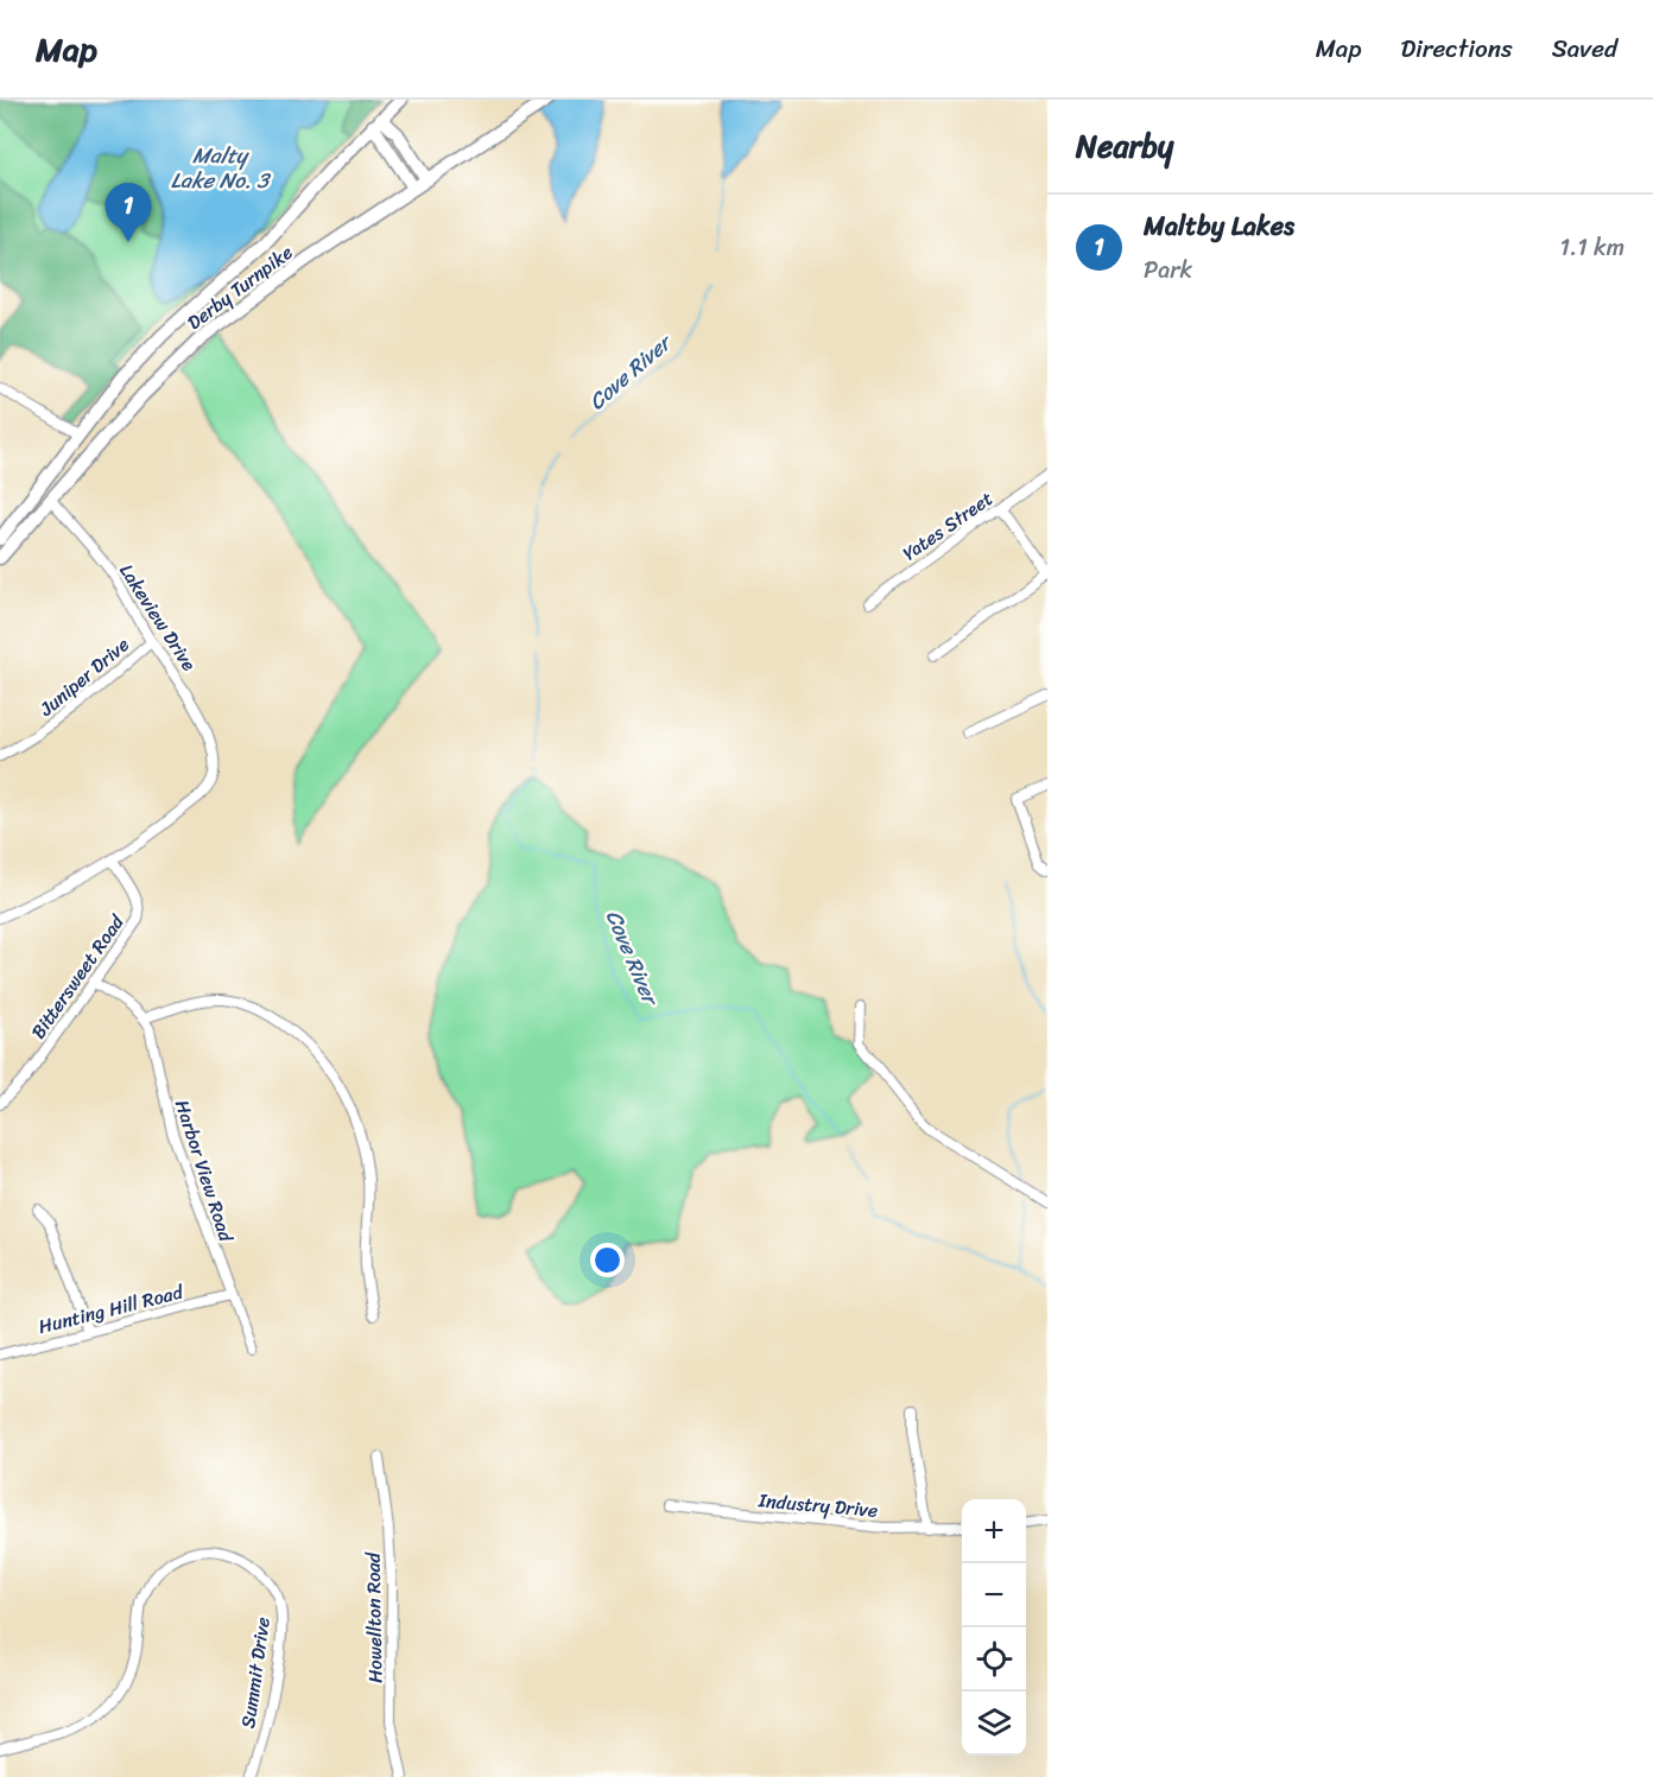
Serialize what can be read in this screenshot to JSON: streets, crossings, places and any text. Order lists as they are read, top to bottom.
{
  "streets": {
    "highway": ["Derby Turnpike"],
    "street": [
      "Yates Street",
      "Lakeview Drive",
      "Juniper Drive",
      "Bittersweet Road",
      "Harbor View Road",
      "Hunting Hill Road",
      "Industry Drive",
      "Howellton Road",
      "Summit Drive"
    ]
  },
  "crossings": [
    ["Derby Turnpike", "Lakeview Drive"],
    ["Lakeview Drive", "Juniper Drive"],
    ["Lakeview Drive", "Bittersweet Road"],
    ["Harbor View Road", "Hunting Hill Road"]
  ],
  "water": ["Malty Lake No. 3", "Cove River"],
  "page": {
    "header": "Map",
    "nav": ["Map", "Directions", "Saved"],
    "heading": "Nearby",
    "pins": "1",
    "list": [
      {
        "mark": "1",
        "name": "Maltby Lakes",
        "note": "Park",
        "value": "1.1 km"
      }
    ],
    "map_buttons": ["+", "−"]
  }
}
